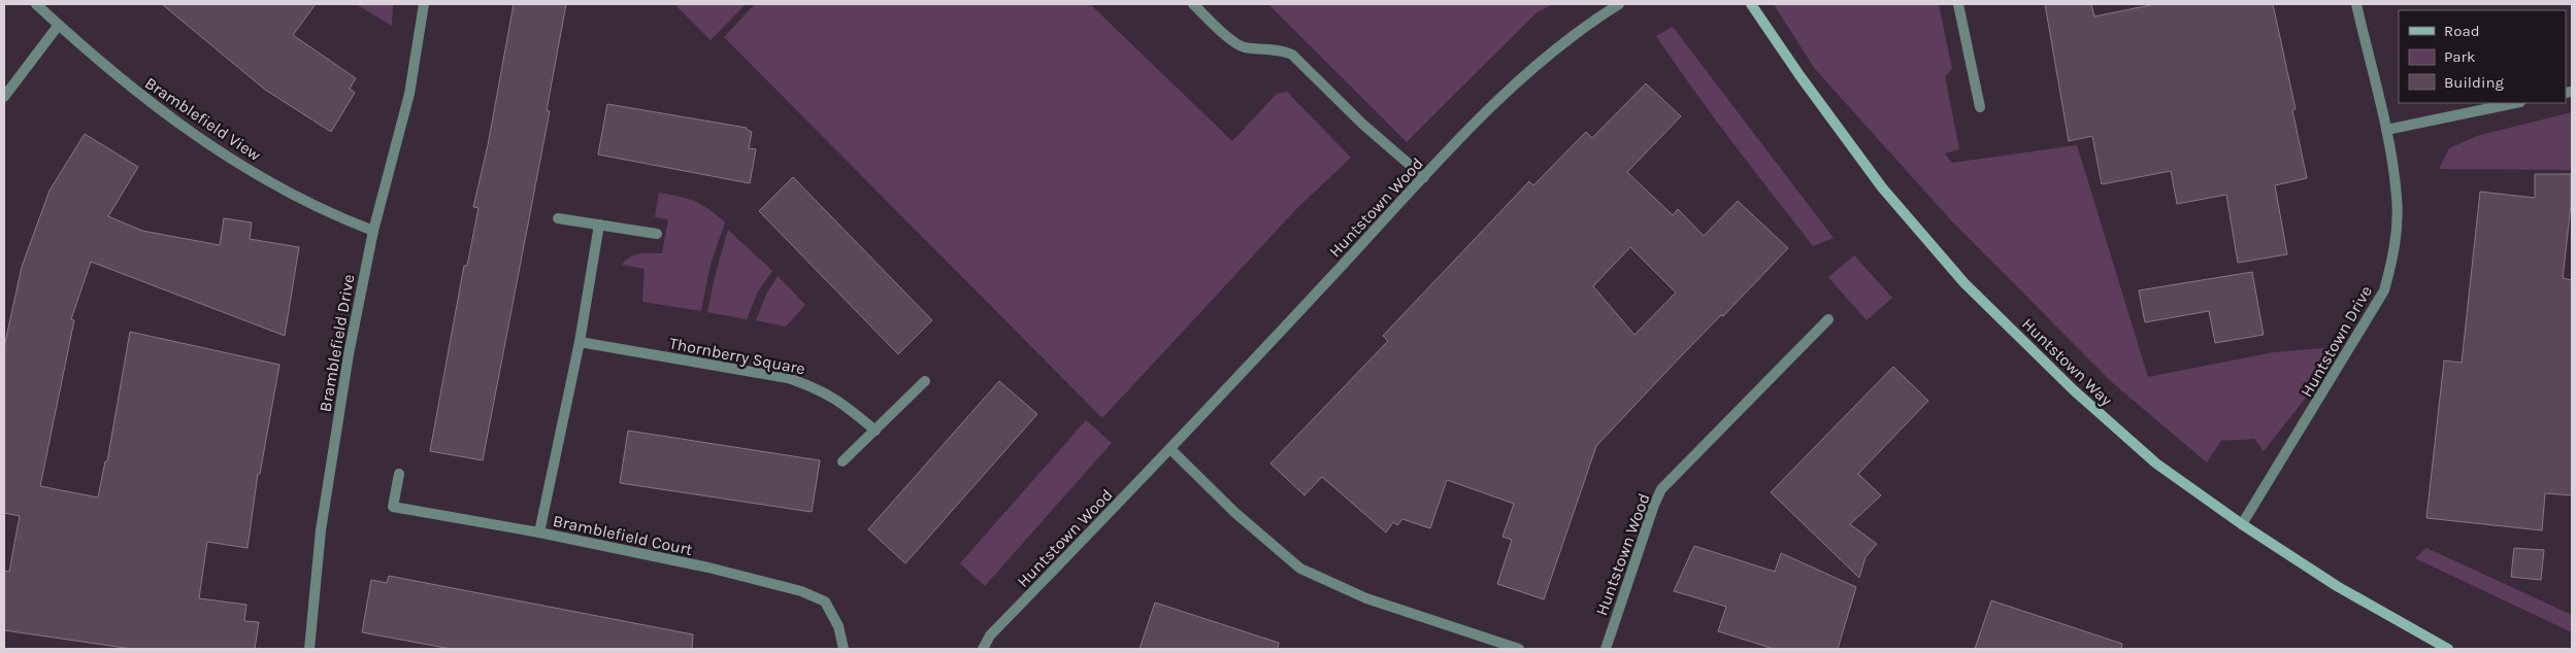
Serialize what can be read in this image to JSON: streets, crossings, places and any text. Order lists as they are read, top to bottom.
{
  "streets": {
    "street": [
      "Bramblefield View",
      "Huntstown Wood",
      "Huntstown Drive",
      "Bramblefield Drive",
      "Thornberry Square",
      "Huntstown Way",
      "Bramblefield Court"
    ]
  },
  "crossings": [
    ["Bramblefield View", "Bramblefield Drive"],
    ["Huntstown Drive", "Huntstown Way"]
  ],
  "legend": ["Road", "Park", "Building"]
}
